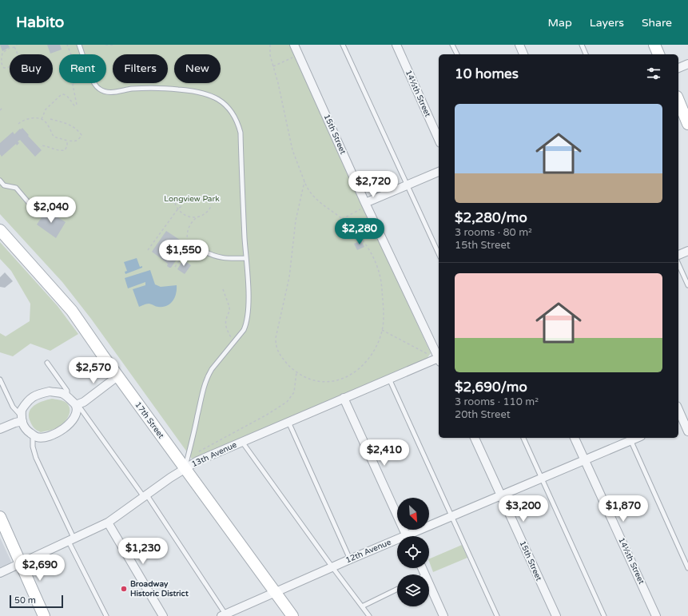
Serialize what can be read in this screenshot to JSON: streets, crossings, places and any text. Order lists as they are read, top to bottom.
{
  "streets": {
    "street": [
      "14½th Street",
      "15th Street",
      "17th Street",
      "13th Avenue",
      "12th Avenue"
    ]
  },
  "crossings": [
    ["14½th Street", "12th Avenue"],
    ["15th Street", "13th Avenue"],
    ["15th Street", "12th Avenue"],
    ["17th Street", "13th Avenue"],
    ["17th Street", "12th Avenue"]
  ],
  "parks": ["Longview Park"],
  "places": ["Broadway Historic District"],
  "scale_bar": "50 m",
  "north": "bottom right",
  "page": {
    "header": "Habito",
    "nav": ["Map", "Layers", "Share"],
    "chip": [
      "Buy",
      "Rent",
      "Filters",
      "New"
    ],
    "heading": "10 homes",
    "list": [
      {
        "name": "$2,280/mo",
        "note": "3 rooms · 80 m² · 15th Street"
      },
      {
        "name": "$2,690/mo",
        "note": "3 rooms · 110 m² · 20th Street"
      }
    ],
    "price": [
      "$2,720",
      "$2,040",
      "$2,280",
      "$1,550",
      "$2,570",
      "$2,410",
      "$3,200",
      "$1,870",
      "$1,230",
      "$2,690"
    ],
    "scale": "50 m"
  }
}
